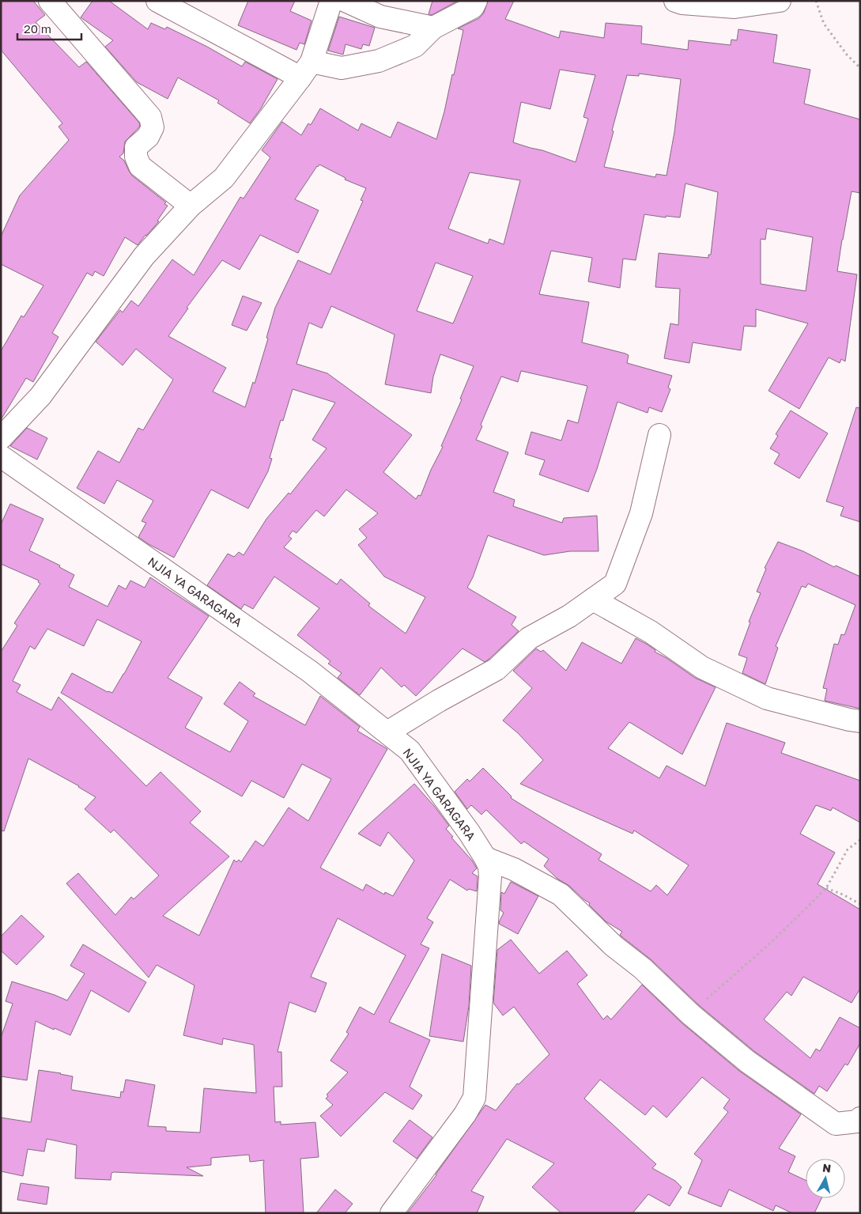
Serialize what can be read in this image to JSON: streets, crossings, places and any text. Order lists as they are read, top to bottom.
{
  "streets": {
    "street": ["NJIA YA GARAGARA"]
  },
  "scale_bar": "20 m",
  "north": "top"
}
